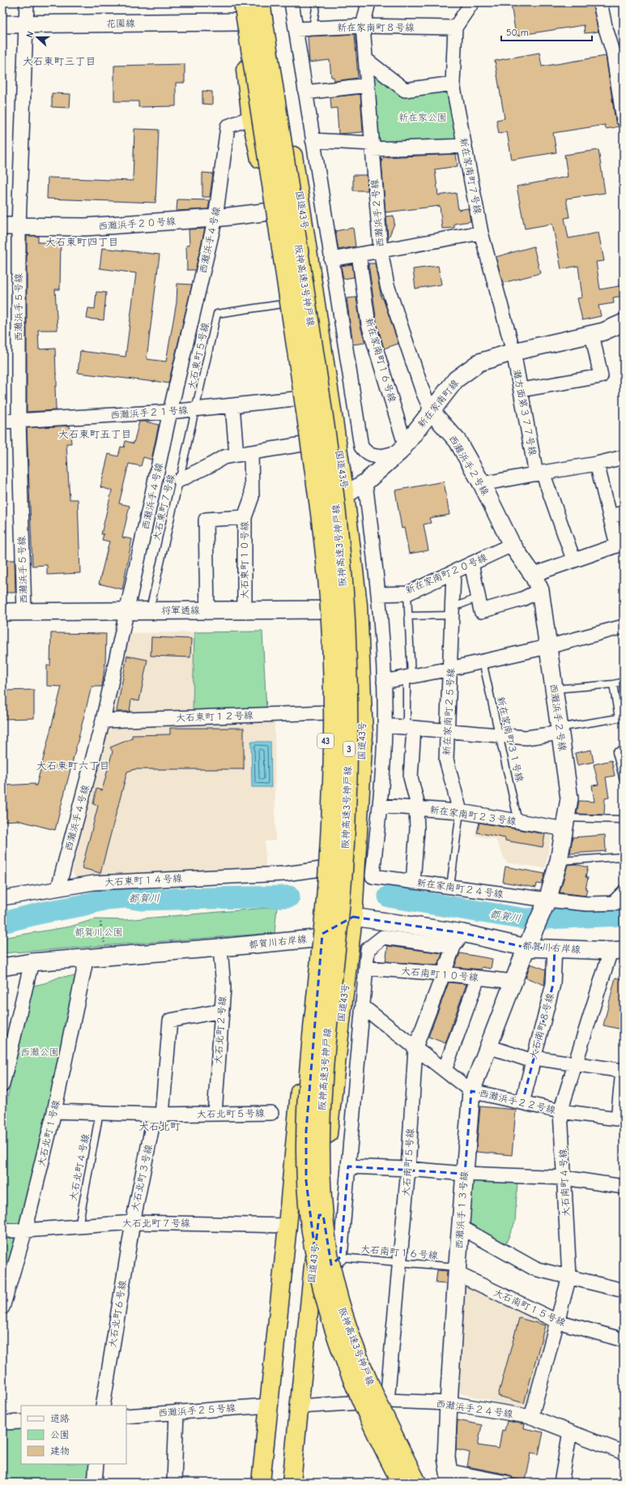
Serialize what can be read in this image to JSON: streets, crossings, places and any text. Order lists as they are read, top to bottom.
{
  "streets": {
    "highway": [
      "国道43号",
      "阪神高速3号神戸線",
      "43",
      "3"
    ],
    "street": [
      "花園線",
      "新在家南町８号線",
      "新在家南町７号線",
      "西灘浜手２号線",
      "西灘浜手２０号線",
      "西灘浜手４号線",
      "西灘浜手５号線",
      "新在家南町１６号線",
      "新在家南町線",
      "西灘浜手２１号線",
      "灘方面第３７７号線",
      "大石東町１０号線",
      "新在家南町２０号線",
      "将軍通線",
      "新在家南町２５号線",
      "大石東町１２号線",
      "新在家南町２３号線",
      "大石東町１４号線",
      "新在家南町２４号線",
      "都賀川右岸線",
      "大石南町１０号線",
      "大石南町８号線",
      "大石北町２号線",
      "西灘浜手２２号線",
      "大石北町５号線",
      "大石北町１号線",
      "大石南町５号線",
      "大石北町３号線",
      "大石南町４号線",
      "西灘浜手１３号線",
      "大石北町７号線",
      "大石南町１５号線",
      "大石北町６号線",
      "西灘浜手２４号線",
      "西灘浜手２５号線"
    ],
    "lane": [
      "大石東町５号線",
      "大石東町７号線",
      "新在家南町３１号線",
      "大石北町４号線",
      "大石南町１６号線"
    ]
  },
  "crossings": [
    ["花園線", "西灘浜手５号線"],
    ["花園線", "43"],
    ["新在家南町８号線", "新在家南町７号線"],
    ["新在家南町８号線", "西灘浜手２号線"],
    ["新在家南町７号線", "新在家南町線"],
    ["新在家南町７号線", "灘方面第３７７号線"],
    ["国道43号", "新在家南町線"],
    ["国道43号", "将軍通線"],
    ["国道43号", "都賀川右岸線"],
    ["国道43号", "西灘浜手２４号線"],
    ["西灘浜手２号線", "新在家南町線"],
    ["西灘浜手２号線", "新在家南町２０号線"],
    ["西灘浜手２号線", "新在家南町２３号線"],
    ["西灘浜手２号線", "新在家南町２４号線"],
    ["西灘浜手２号線", "都賀川右岸線"],
    ["西灘浜手２号線", "西灘浜手１３号線"],
    ["西灘浜手２０号線", "西灘浜手４号線"],
    ["西灘浜手２０号線", "西灘浜手５号線"],
    ["西灘浜手２０号線", "43"],
    ["西灘浜手４号線", "西灘浜手２１号線"],
    ["西灘浜手４号線", "将軍通線"],
    ["西灘浜手４号線", "大石東町１２号線"],
    ["西灘浜手４号線", "43"],
    ["西灘浜手４号線", "大石東町１４号線"],
    ["西灘浜手５号線", "西灘浜手２１号線"],
    ["西灘浜手５号線", "将軍通線"],
    ["大石東町５号線", "西灘浜手２１号線"],
    ["大石東町５号線", "大石東町７号線"],
    ["大石東町５号線", "43"],
    ["新在家南町１６号線", "新在家南町線"],
    ["新在家南町線", "灘方面第３７７号線"],
    ["西灘浜手２１号線", "大石東町７号線"],
    ["西灘浜手２１号線", "43"],
    ["大石東町７号線", "将軍通線"],
    ["大石東町１０号線", "将軍通線"],
    ["新在家南町２０号線", "新在家南町２５号線"],
    ["将軍通線", "43"],
    ["新在家南町２５号線", "新在家南町２３号線"],
    ["新在家南町２５号線", "新在家南町２４号線"],
    ["大石東町１２号線", "43"],
    ["新在家南町３１号線", "新在家南町２３号線"],
    ["43", "大石東町１４号線"],
    ["43", "都賀川右岸線"],
    ["43", "大石北町７号線"],
    ["43", "西灘浜手２５号線"],
    ["新在家南町２３号線", "新在家南町２４号線"],
    ["都賀川右岸線", "大石南町８号線"],
    ["都賀川右岸線", "大石北町２号線"],
    ["都賀川右岸線", "大石北町１号線"],
    ["都賀川右岸線", "大石南町５号線"],
    ["都賀川右岸線", "大石南町４号線"],
    ["都賀川右岸線", "西灘浜手１３号線"],
    ["大石南町１０号線", "大石南町５号線"],
    ["大石南町１０号線", "西灘浜手１３号線"],
    ["大石南町８号線", "西灘浜手２２号線"],
    ["大石北町２号線", "大石北町５号線"],
    ["大石北町２号線", "大石北町３号線"],
    ["西灘浜手２２号線", "大石南町５号線"],
    ["西灘浜手２２号線", "大石南町４号線"],
    ["西灘浜手２２号線", "西灘浜手１３号線"],
    ["大石北町５号線", "大石北町１号線"],
    ["大石北町５号線", "大石北町４号線"],
    ["大石北町５号線", "大石北町３号線"],
    ["大石北町１号線", "大石北町７号線"],
    ["大石南町５号線", "大石南町１６号線"],
    ["大石南町５号線", "西灘浜手２４号線"],
    ["大石北町４号線", "大石北町７号線"],
    ["大石北町３号線", "大石北町７号線"],
    ["大石北町３号線", "大石北町６号線"],
    ["大石南町４号線", "大石南町１５号線"],
    ["大石南町４号線", "西灘浜手２４号線"],
    ["西灘浜手１３号線", "大石南町１６号線"],
    ["西灘浜手１３号線", "大石南町１５号線"],
    ["西灘浜手１３号線", "西灘浜手２４号線"],
    ["大石北町７号線", "大石北町６号線"],
    ["大石南町１６号線", "大石南町１５号線"]
  ],
  "districts": [
    "大石東町三丁目",
    "大石東町四丁目",
    "大石東町五丁目",
    "大石東町六丁目",
    "大石北町"
  ],
  "water": ["都賀川"],
  "parks": ["新在家公園", "都賀川公園", "西灘公園"],
  "legend": ["道路", "公園", "建物"],
  "scale_bar": "50 m",
  "north": "left"
}
